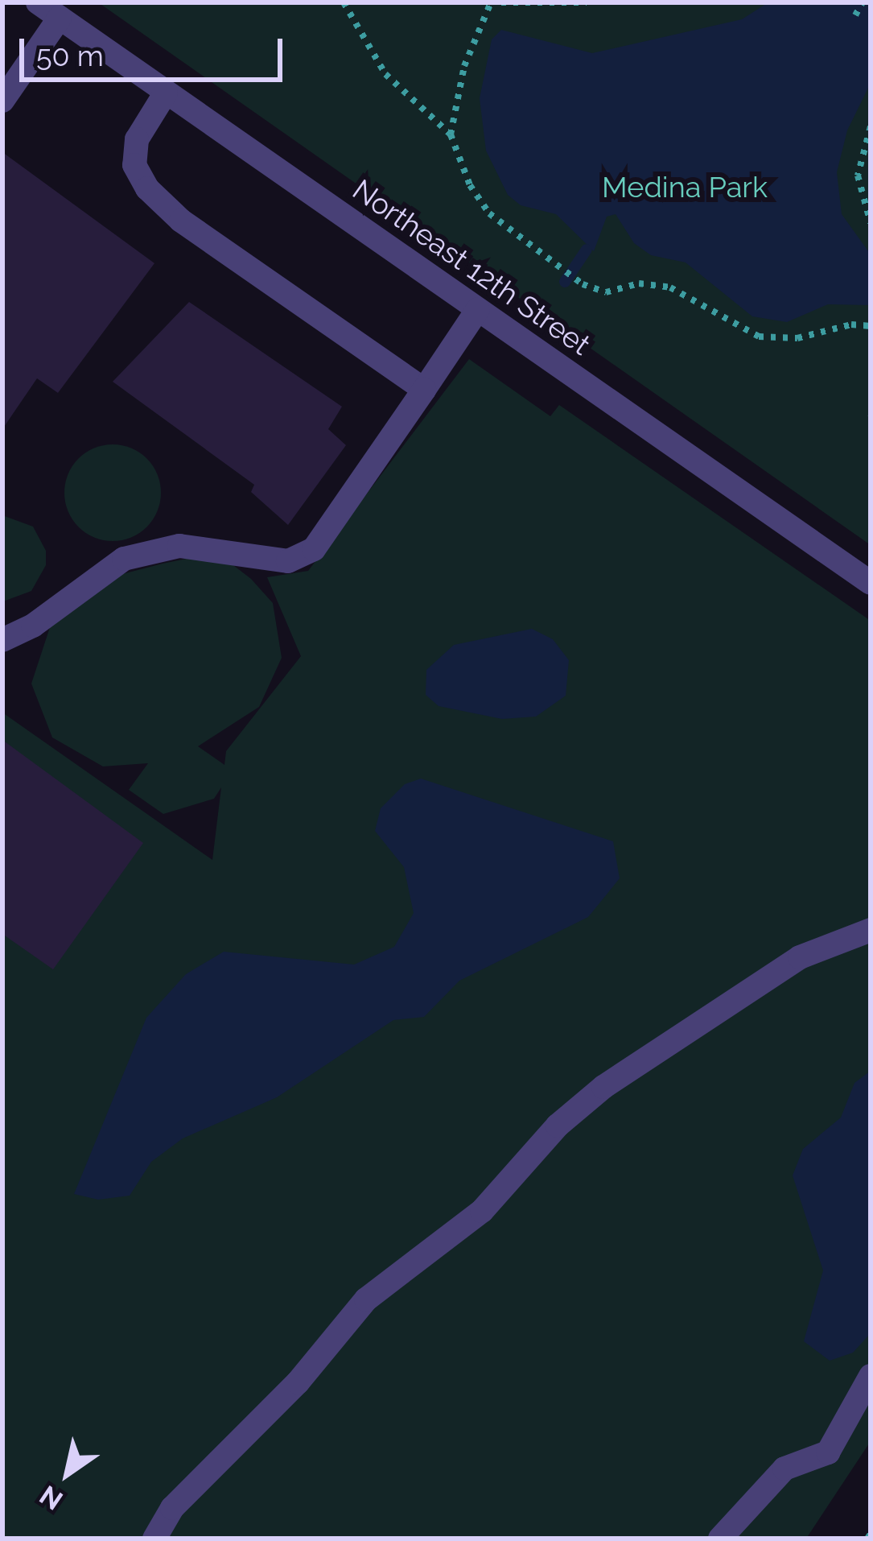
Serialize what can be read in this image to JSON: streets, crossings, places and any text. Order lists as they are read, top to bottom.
{
  "streets": {
    "street": ["Northeast 12th Street"]
  },
  "parks": ["Medina Park"],
  "scale_bar": "50 m",
  "north": "bottom left"
}
